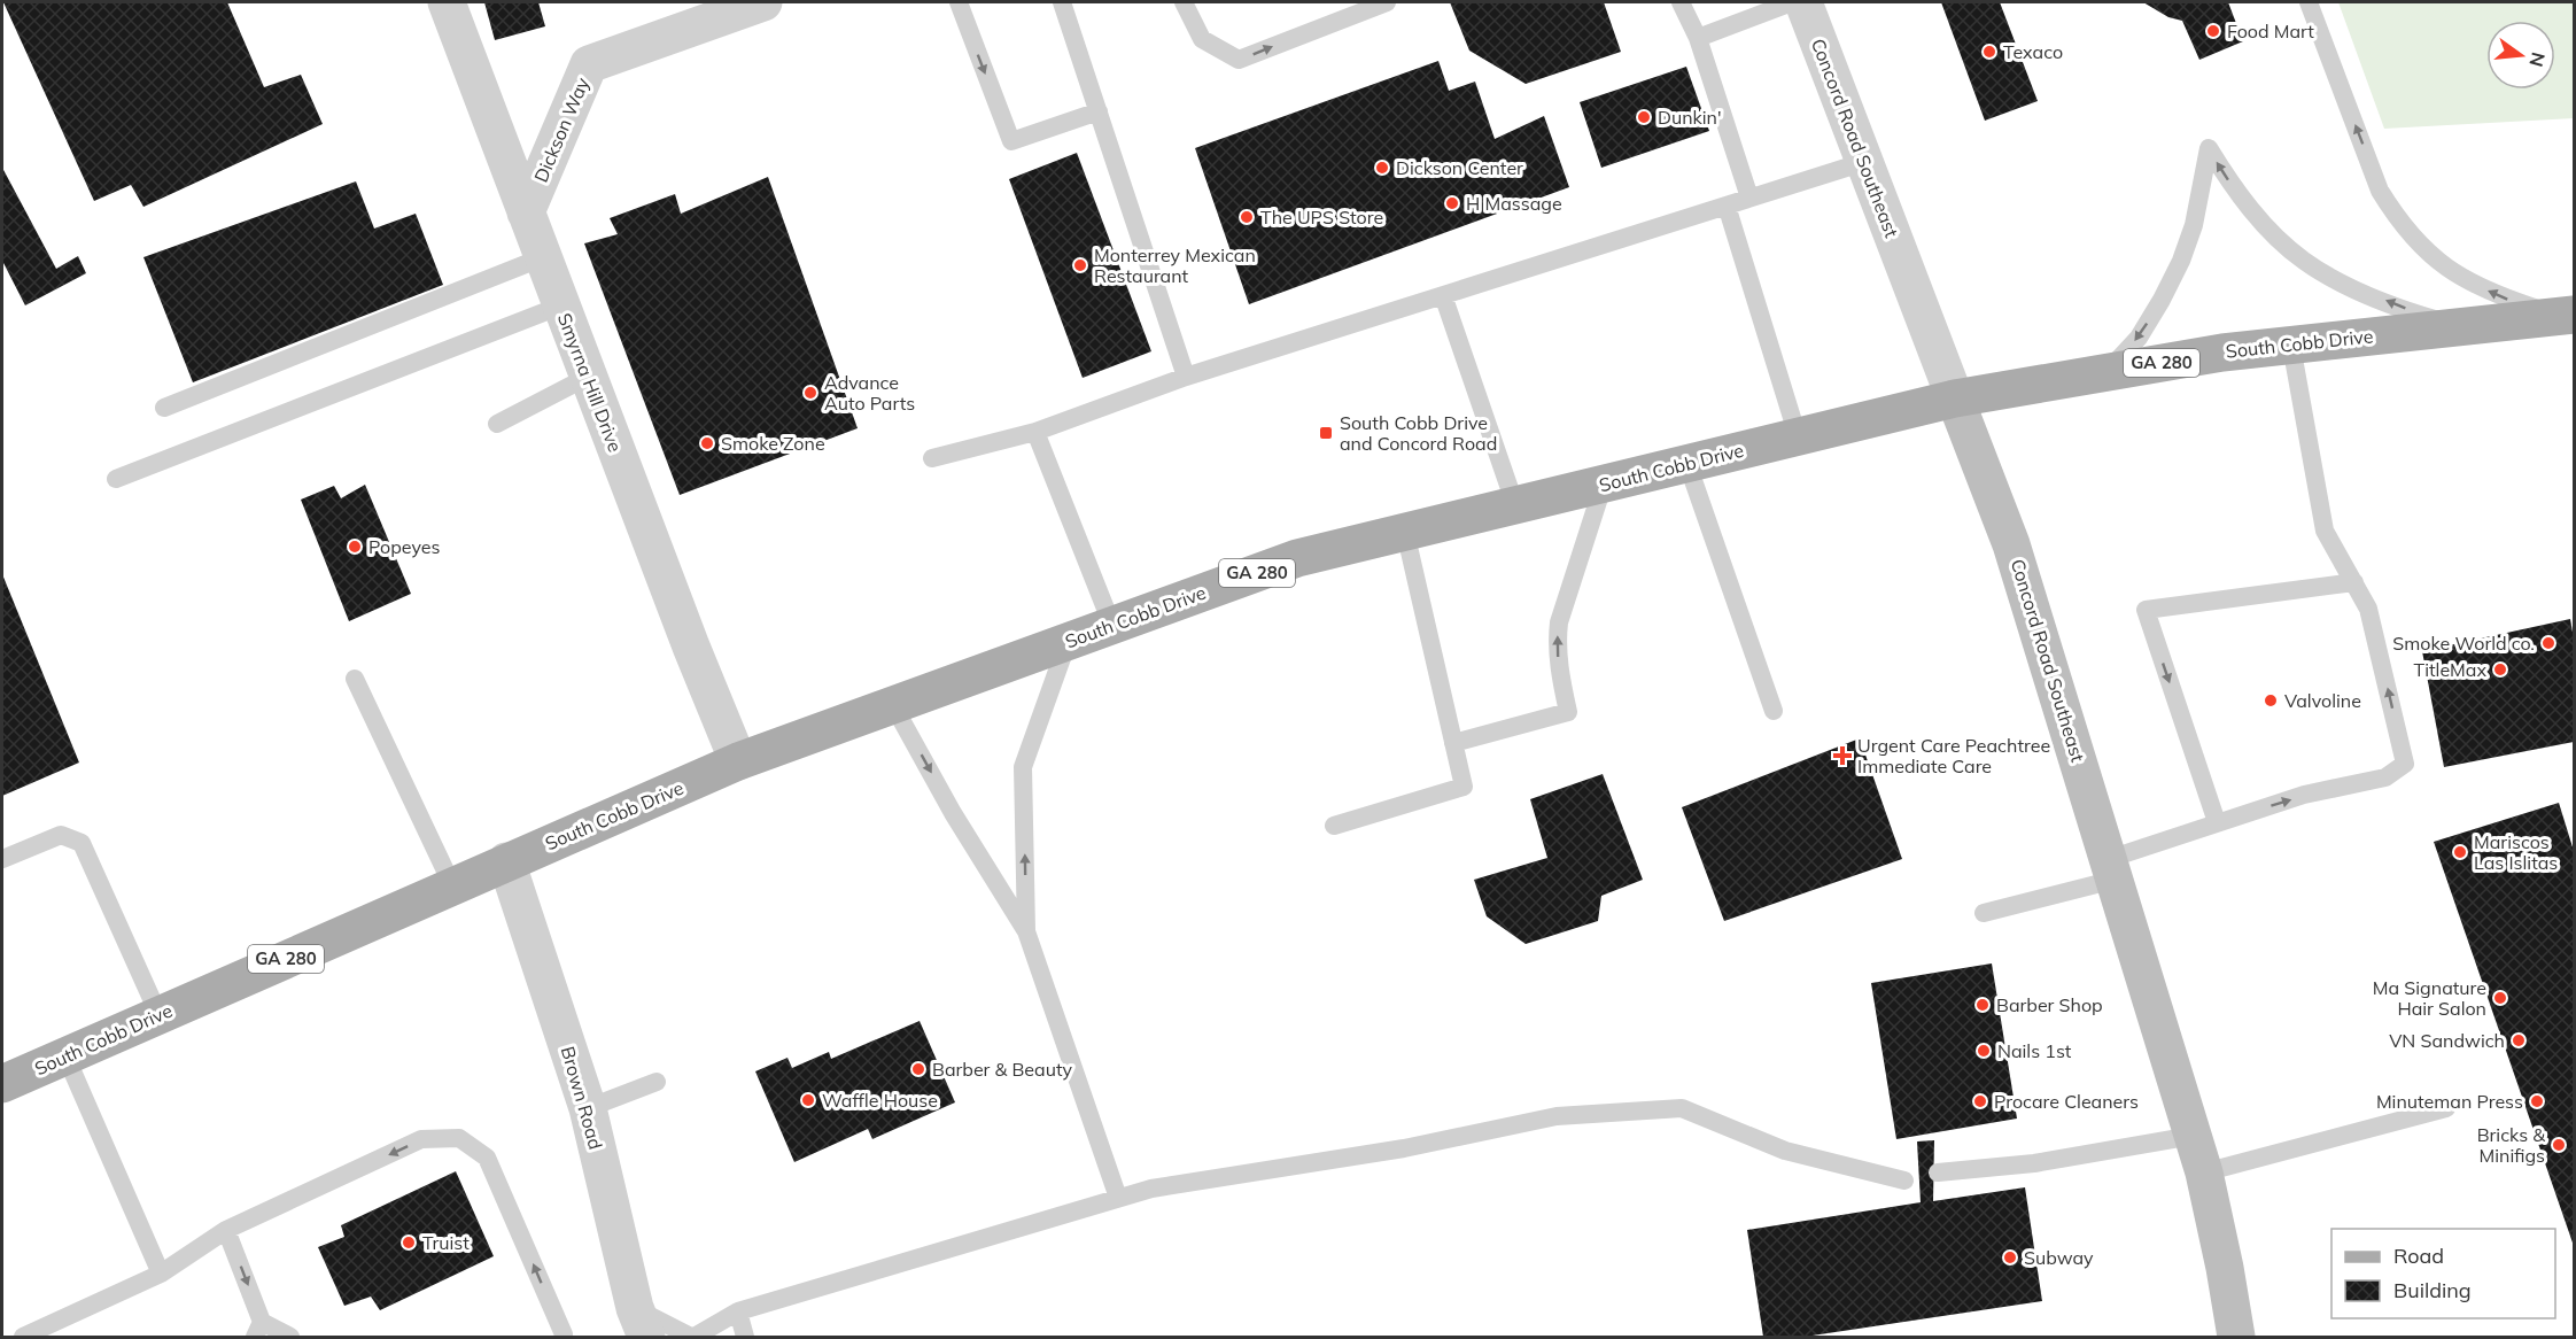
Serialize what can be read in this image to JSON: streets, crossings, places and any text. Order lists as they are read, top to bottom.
{
  "streets": {
    "main road": ["Concord Road Southeast", "South Cobb Drive", "GA 280"],
    "street": ["Dickson Way", "Smyrna Hill Drive", "Brown Road"]
  },
  "crossings": [
    ["Dickson Way", "Smyrna Hill Drive"],
    ["Concord Road Southeast", "South Cobb Drive"],
    ["South Cobb Drive", "Smyrna Hill Drive"],
    ["South Cobb Drive", "Brown Road"]
  ],
  "places": {
    "other": [
      "Food Mart",
      "Texaco",
      "Dunkin'",
      "Dickson Center",
      "H Massage",
      "The UPS Store",
      "Monterrey Mexican Restaurant",
      "Advance Auto Parts",
      "Smoke Zone",
      "Popeyes",
      "Smoke World co.",
      "TitleMax",
      "Valvoline",
      "Mariscos Las Islitas",
      "Ma Signature Hair Salon",
      "Barber Shop",
      "VN Sandwich",
      "Nails 1st",
      "Barber & Beauty",
      "Waffle House",
      "Procare Cleaners",
      "Minuteman Press",
      "Bricks & Minifigs",
      "Truist",
      "Subway"
    ],
    "transit": ["South Cobb Drive and Concord Road"],
    "health": ["Urgent Care Peachtree Immediate Care"]
  },
  "legend": ["Road", "Building"],
  "north": "right"
}
